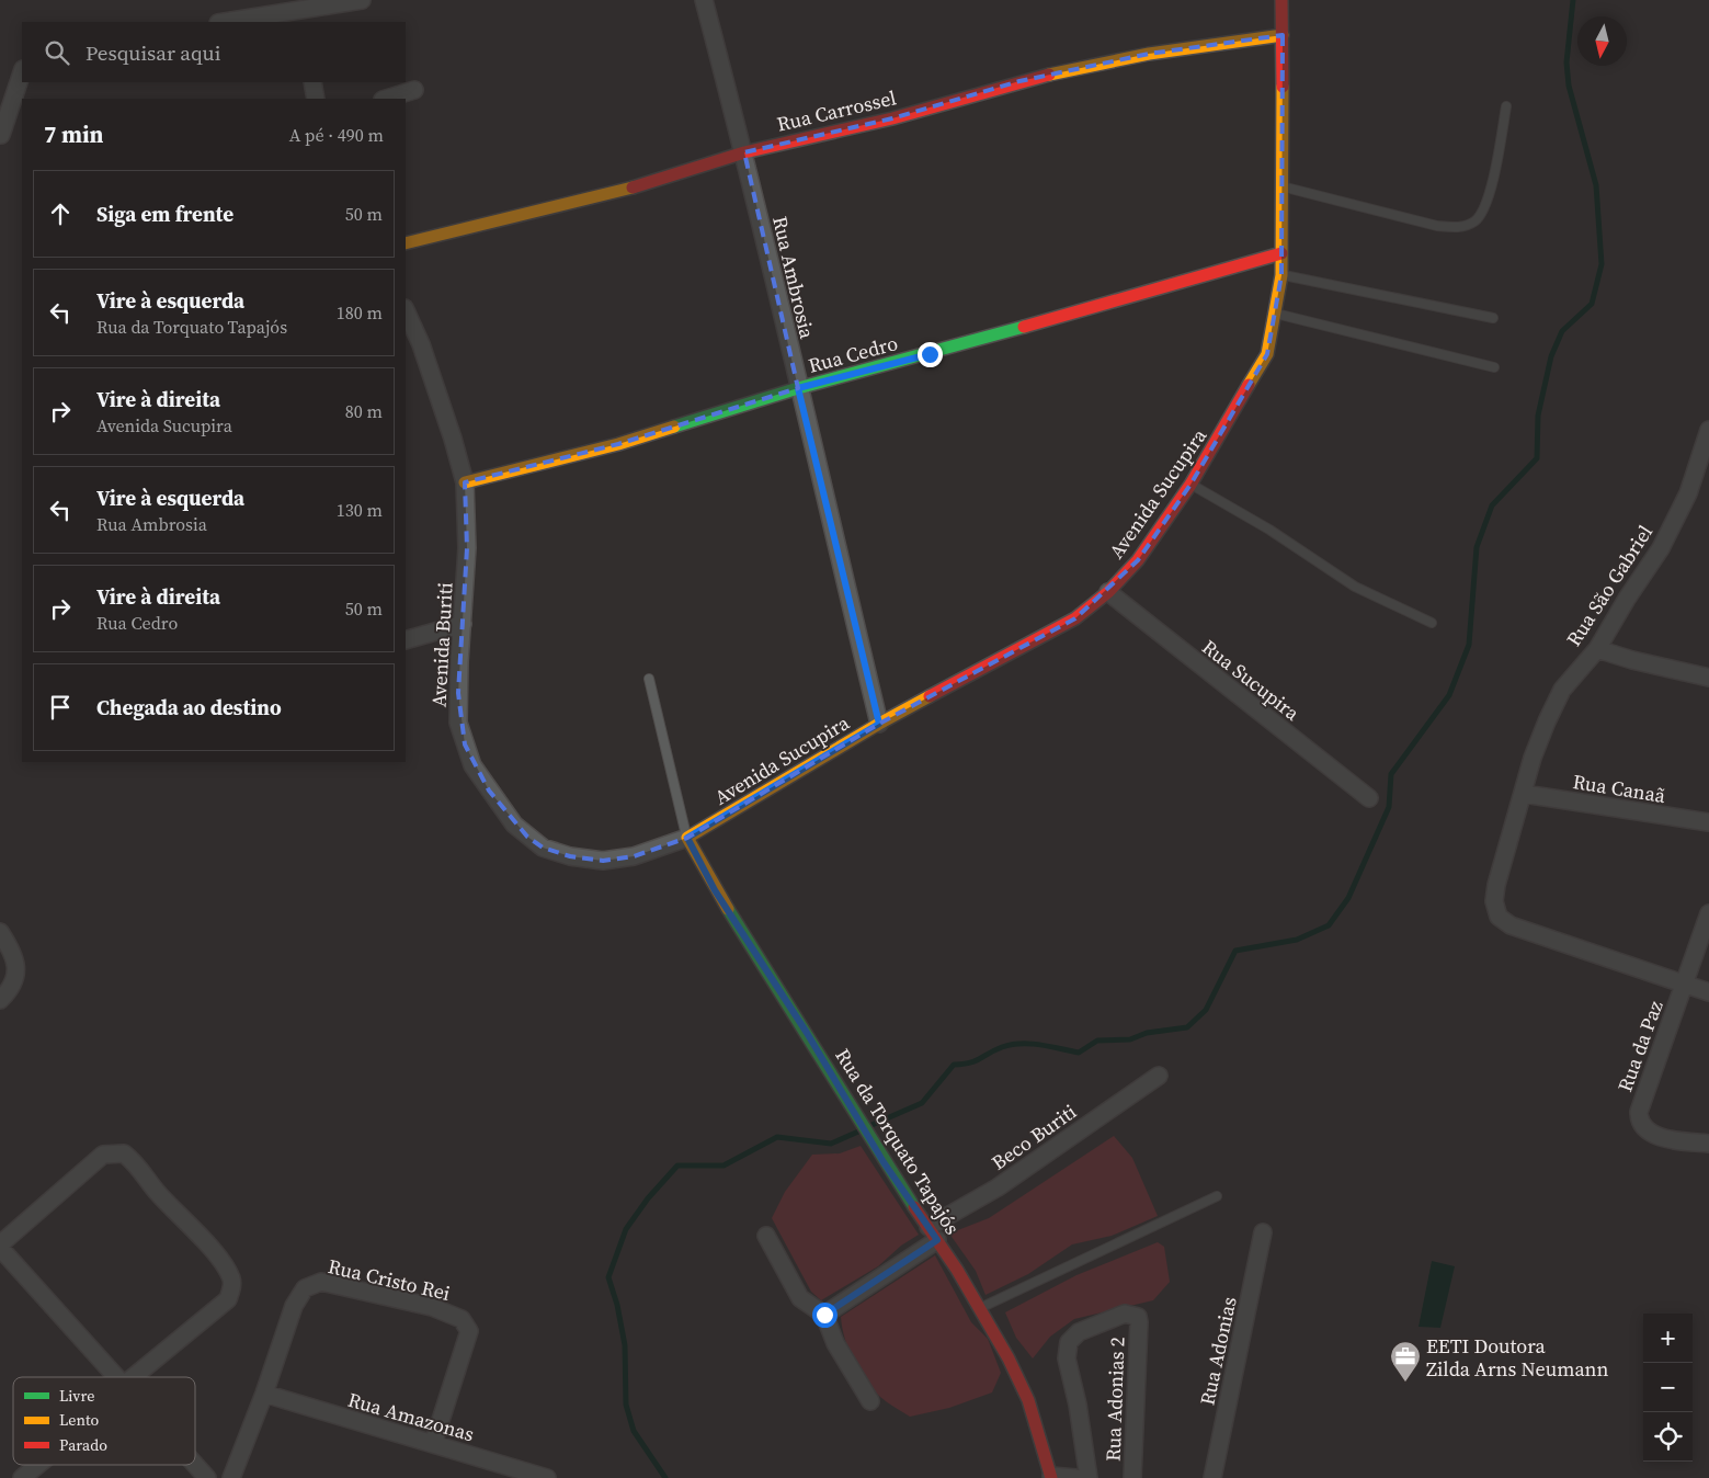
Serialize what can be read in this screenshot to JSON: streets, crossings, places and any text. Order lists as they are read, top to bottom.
{
  "streets": {
    "street": [
      "Rua Carrossel",
      "Rua Ambrosia",
      "Rua Cedro",
      "Avenida Sucupira",
      "Rua São Gabriel",
      "Avenida Buriti",
      "Rua Sucupira",
      "Rua Canaã",
      "Rua da Paz",
      "Beco Buriti",
      "Rua da Torquato Tapajós",
      "Rua Cristo Rei",
      "Rua Adonias",
      "Rua Adonias 2",
      "Rua Amazonas"
    ]
  },
  "crossings": [
    ["Rua Carrossel", "Rua Ambrosia"],
    ["Rua Carrossel", "Avenida Sucupira"],
    ["Rua Ambrosia", "Rua Cedro"],
    ["Rua Ambrosia", "Avenida Sucupira"],
    ["Rua Cedro", "Avenida Sucupira"],
    ["Rua Cedro", "Avenida Buriti"],
    ["Avenida Sucupira", "Avenida Buriti"],
    ["Avenida Sucupira", "Rua Sucupira"],
    ["Avenida Sucupira", "Rua da Torquato Tapajós"],
    ["Rua São Gabriel", "Rua Canaã"],
    ["Rua São Gabriel", "Rua da Paz"],
    ["Avenida Buriti", "Rua da Torquato Tapajós"],
    ["Beco Buriti", "Rua da Torquato Tapajós"],
    ["Rua Cristo Rei", "Rua Amazonas"]
  ],
  "places": {
    "office": ["EETI Doutora Zilda Arns Neumann"]
  },
  "legend": ["Livre", "Lento", "Parado"],
  "north": "bottom",
  "page": {
    "search": "Pesquisar aqui",
    "heading": ["7 min", "A pé · 490 m"],
    "list": [
      ["Siga em frente", "50 m"],
      ["Vire à esquerda", "Rua da Torquato Tapajós", "180 m"],
      ["Vire à direita", "Avenida Sucupira", "80 m"],
      ["Vire à esquerda", "Rua Ambrosia", "130 m"],
      ["Vire à direita", "Rua Cedro", "50 m"],
      "Chegada ao destino"
    ],
    "map_buttons": ["+", "−"]
  }
}
